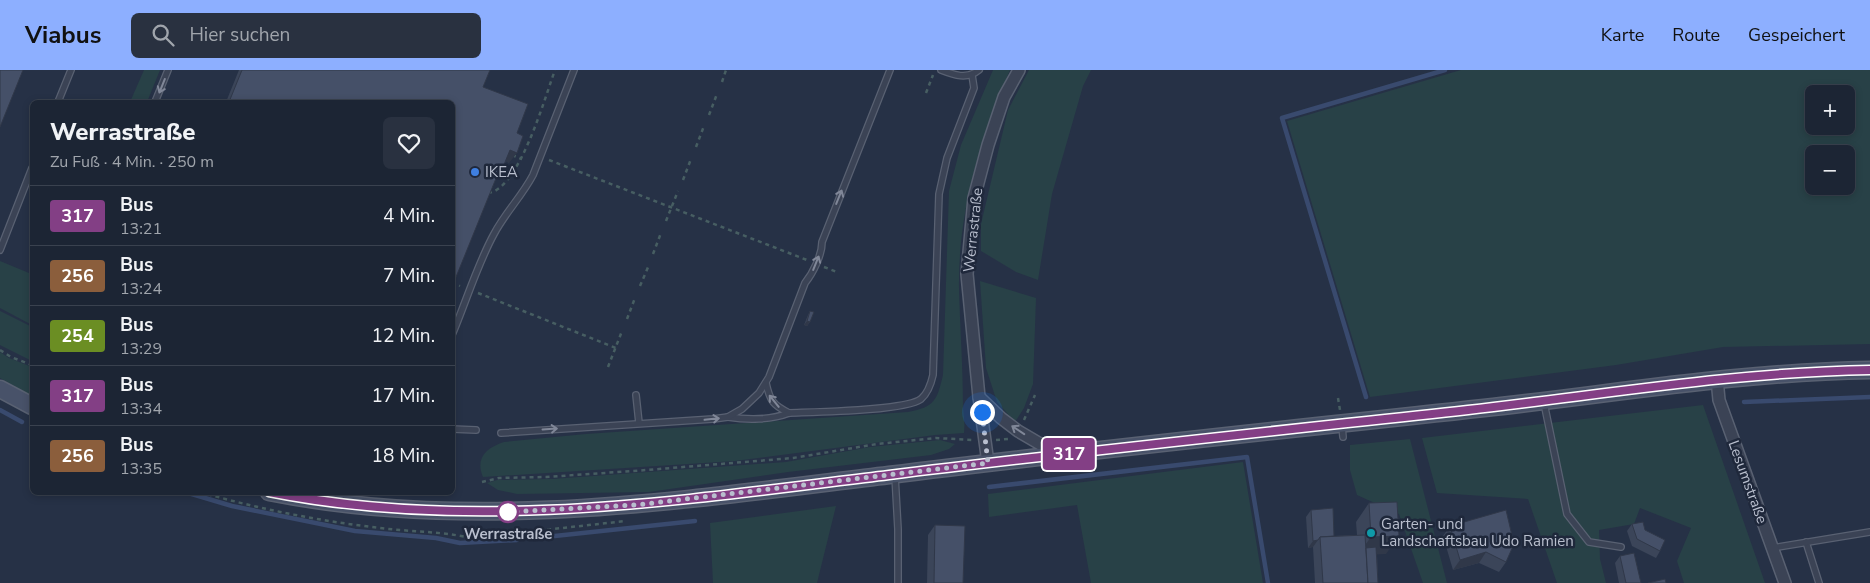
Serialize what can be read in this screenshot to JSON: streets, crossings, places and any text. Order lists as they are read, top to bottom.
{
  "streets": {
    "street": ["Werrastraße", "Lesumstraße"]
  },
  "places": ["IKEA", "Werrastraße", "Garten- und Landschaftsbau Udo Ramien"],
  "lines": ["bus line 317"],
  "page": {
    "header": "Viabus",
    "search": "Hier suchen",
    "nav": ["Karte", "Route", "Gespeichert"],
    "on_map": "317",
    "map_buttons": ["+", "−"],
    "heading": ["Werrastraße", "Zu Fuß · 4 Min. · 250 m"],
    "list": [
      {
        "mark": "317",
        "name": "Bus",
        "note": "13:21",
        "value": "4 Min."
      },
      {
        "mark": "256",
        "name": "Bus",
        "note": "13:24",
        "value": "7 Min."
      },
      {
        "mark": "254",
        "name": "Bus",
        "note": "13:29",
        "value": "12 Min."
      },
      {
        "mark": "317",
        "name": "Bus",
        "note": "13:34",
        "value": "17 Min."
      },
      {
        "mark": "256",
        "name": "Bus",
        "note": "13:35",
        "value": "18 Min."
      }
    ]
  }
}
